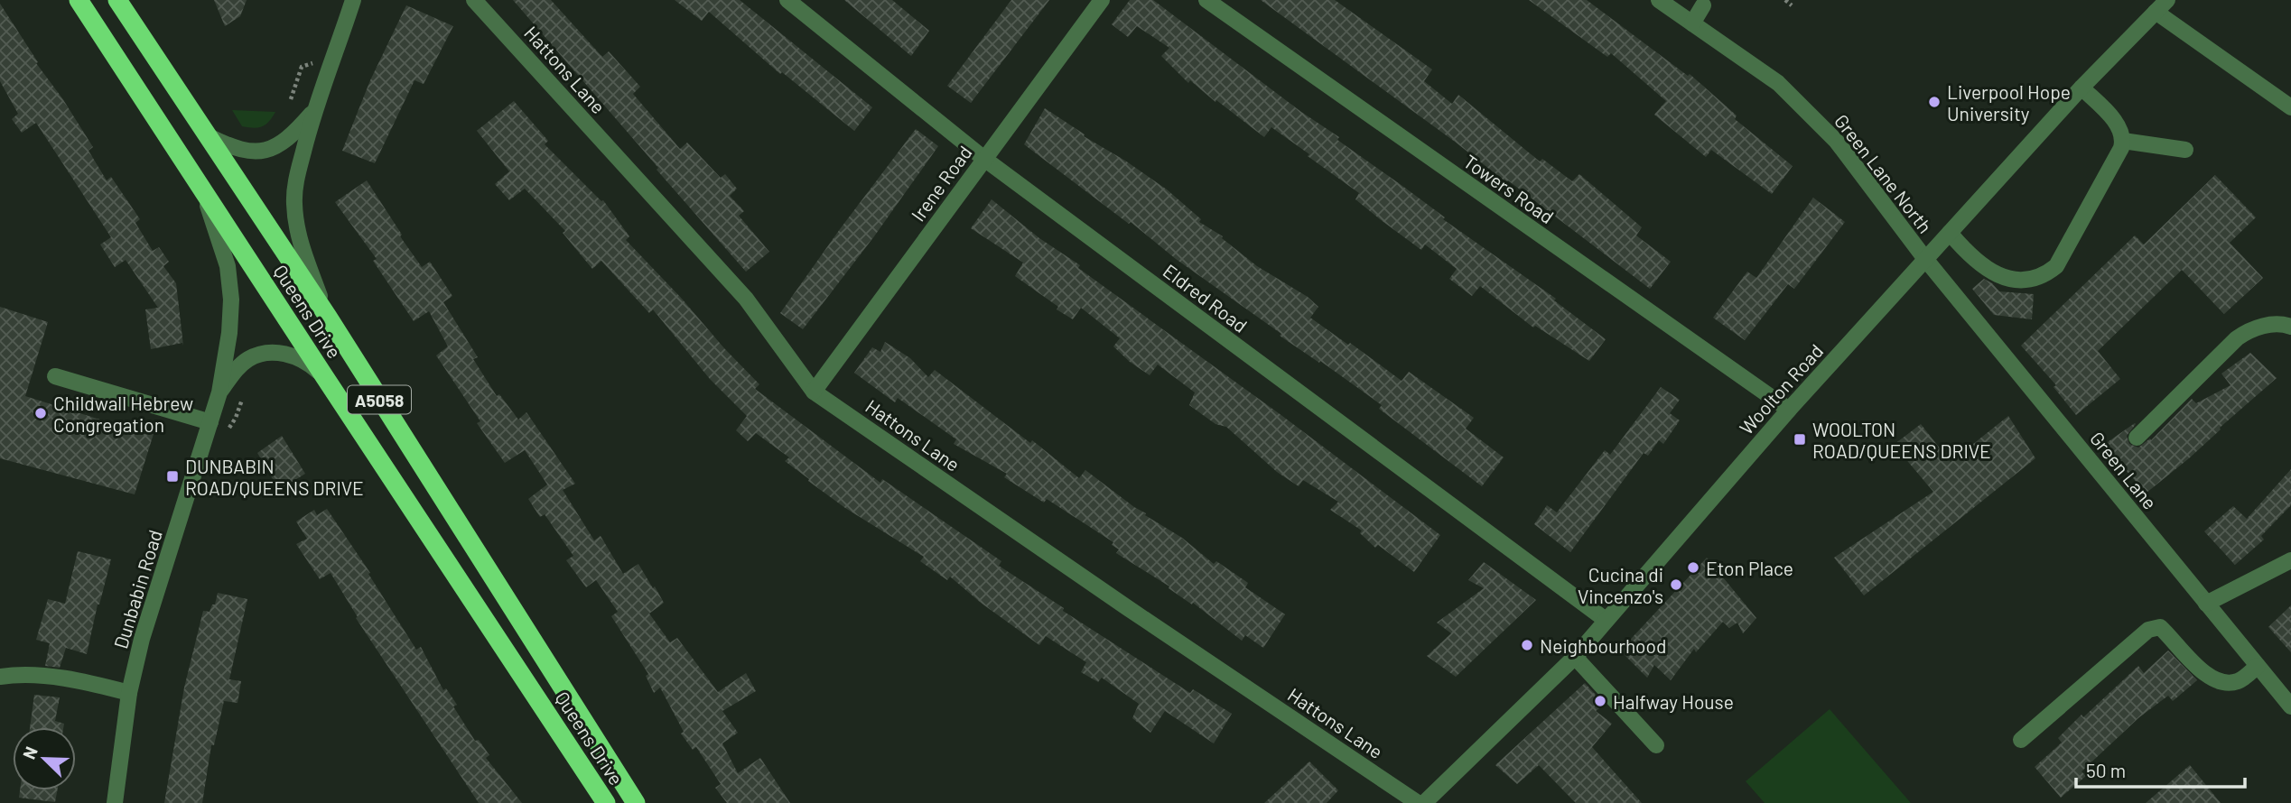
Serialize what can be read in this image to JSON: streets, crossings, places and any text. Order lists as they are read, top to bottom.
{
  "streets": {
    "highway": ["Queens Drive", "A5058"],
    "street": [
      "Hattons Lane",
      "Green Lane North",
      "Irene Road",
      "Towers Road",
      "Eldred Road",
      "Woolton Road",
      "Green Lane",
      "Dunbabin Road"
    ]
  },
  "crossings": [
    ["Hattons Lane", "Irene Road"],
    ["Green Lane North", "Woolton Road"],
    ["Green Lane North", "Green Lane"],
    ["Irene Road", "Eldred Road"],
    ["Towers Road", "Woolton Road"],
    ["Eldred Road", "Woolton Road"],
    ["Queens Drive", "Dunbabin Road"],
    ["Woolton Road", "Green Lane"]
  ],
  "places": {
    "other": [
      "Liverpool Hope University",
      "Childwall Hebrew Congregation",
      "Eton Place",
      "Cucina di Vincenzo's",
      "Neighbourhood",
      "Halfway House"
    ],
    "transit": ["WOOLTON ROAD/QUEENS DRIVE", "DUNBABIN ROAD/QUEENS DRIVE"]
  },
  "scale_bar": "50 m",
  "north": "top left"
}
